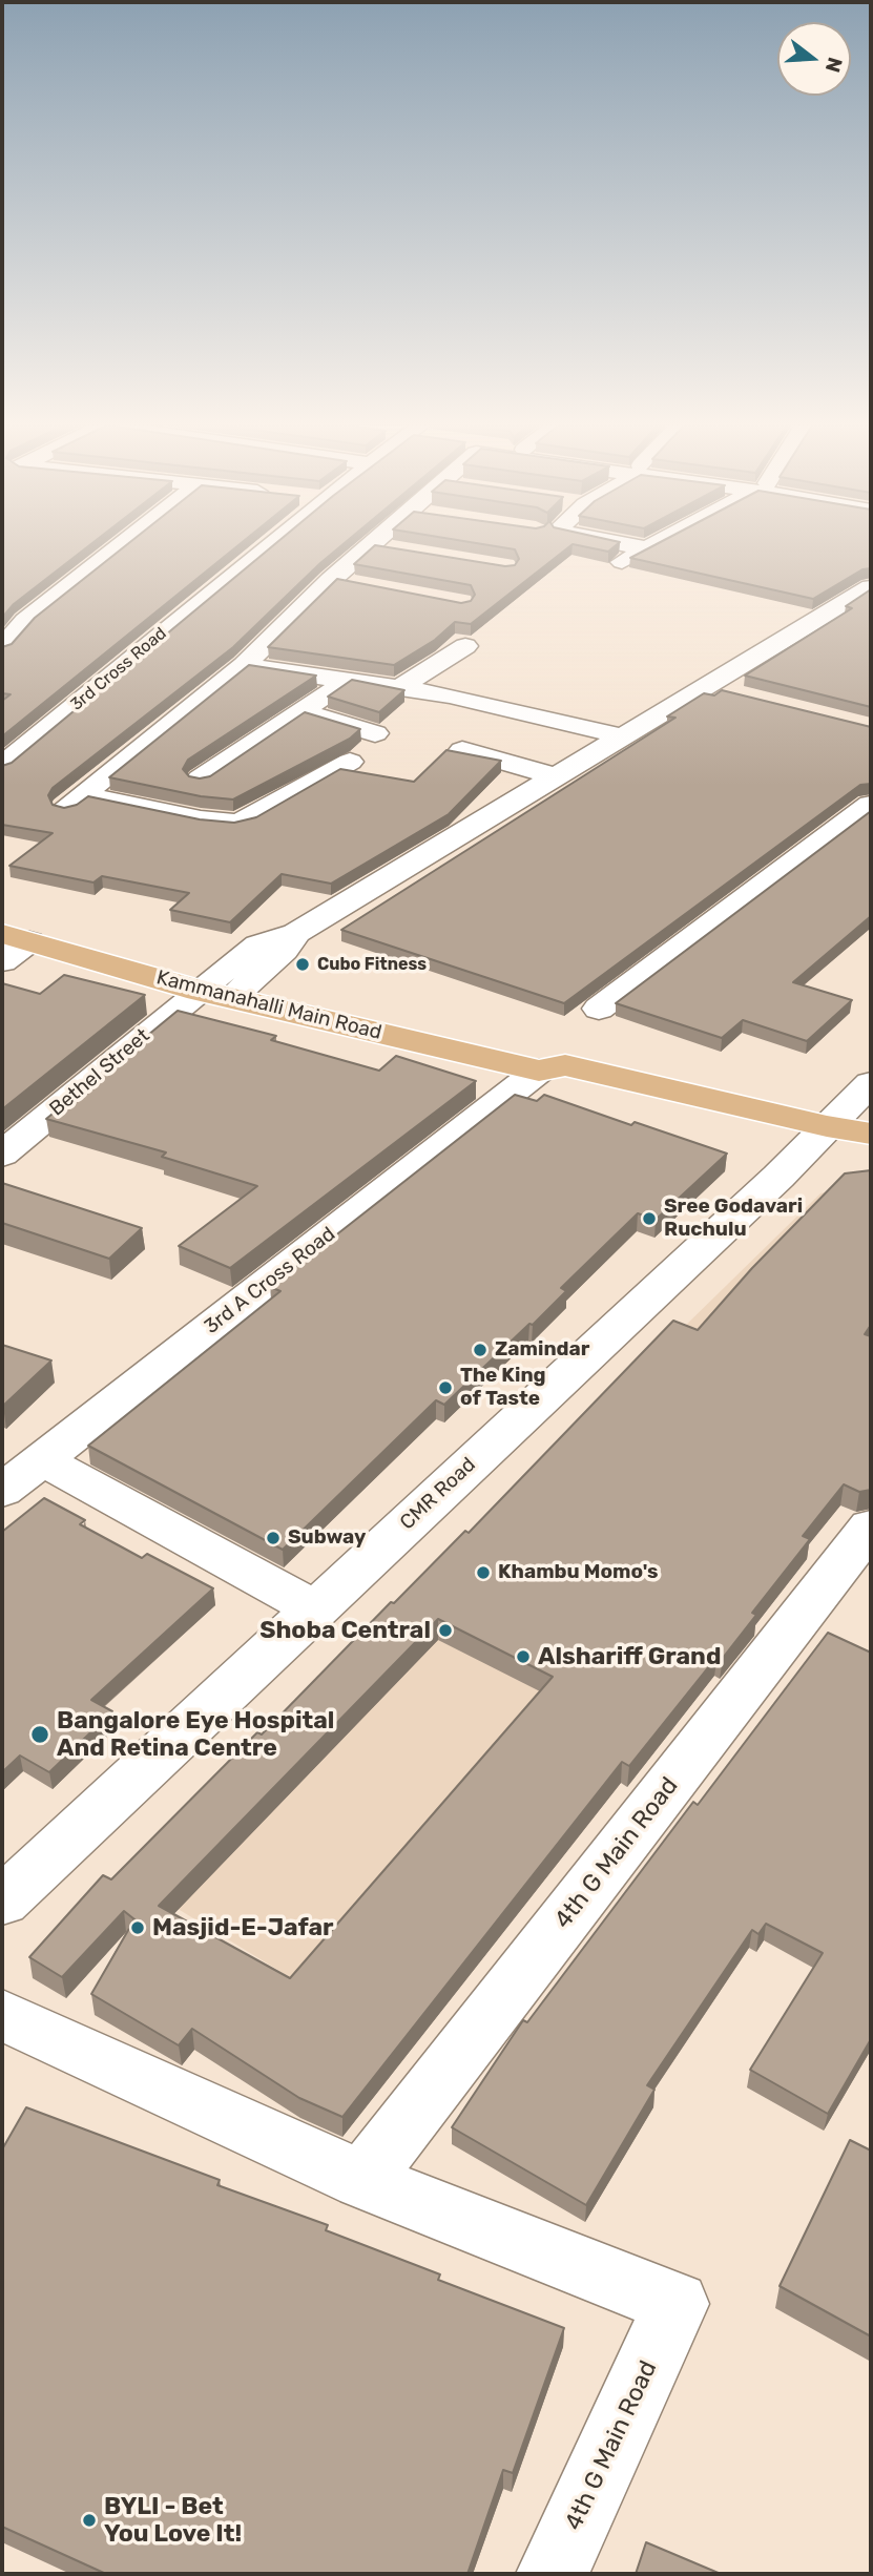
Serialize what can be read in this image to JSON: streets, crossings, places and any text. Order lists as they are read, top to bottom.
{
  "streets": {
    "main road": ["Kammanahalli Main Road"],
    "street": [
      "3rd Cross Road",
      "Bethel Street",
      "3rd A Cross Road",
      "CMR Road",
      "4th G Main Road"
    ]
  },
  "crossings": [
    ["Kammanahalli Main Road", "Bethel Street"],
    ["Kammanahalli Main Road", "3rd A Cross Road"],
    ["Kammanahalli Main Road", "CMR Road"]
  ],
  "places": [
    "Cubo Fitness",
    "Sree Godavari Ruchulu",
    "Zamindar",
    "The King of Taste",
    "Subway",
    "Khambu Momo's",
    "Shoba Central",
    "Alshariff Grand",
    "Bangalore Eye Hospital And Retina Centre",
    "Masjid-E-Jafar",
    "BYLI - Bet You Love It!"
  ],
  "north": "right"
}
